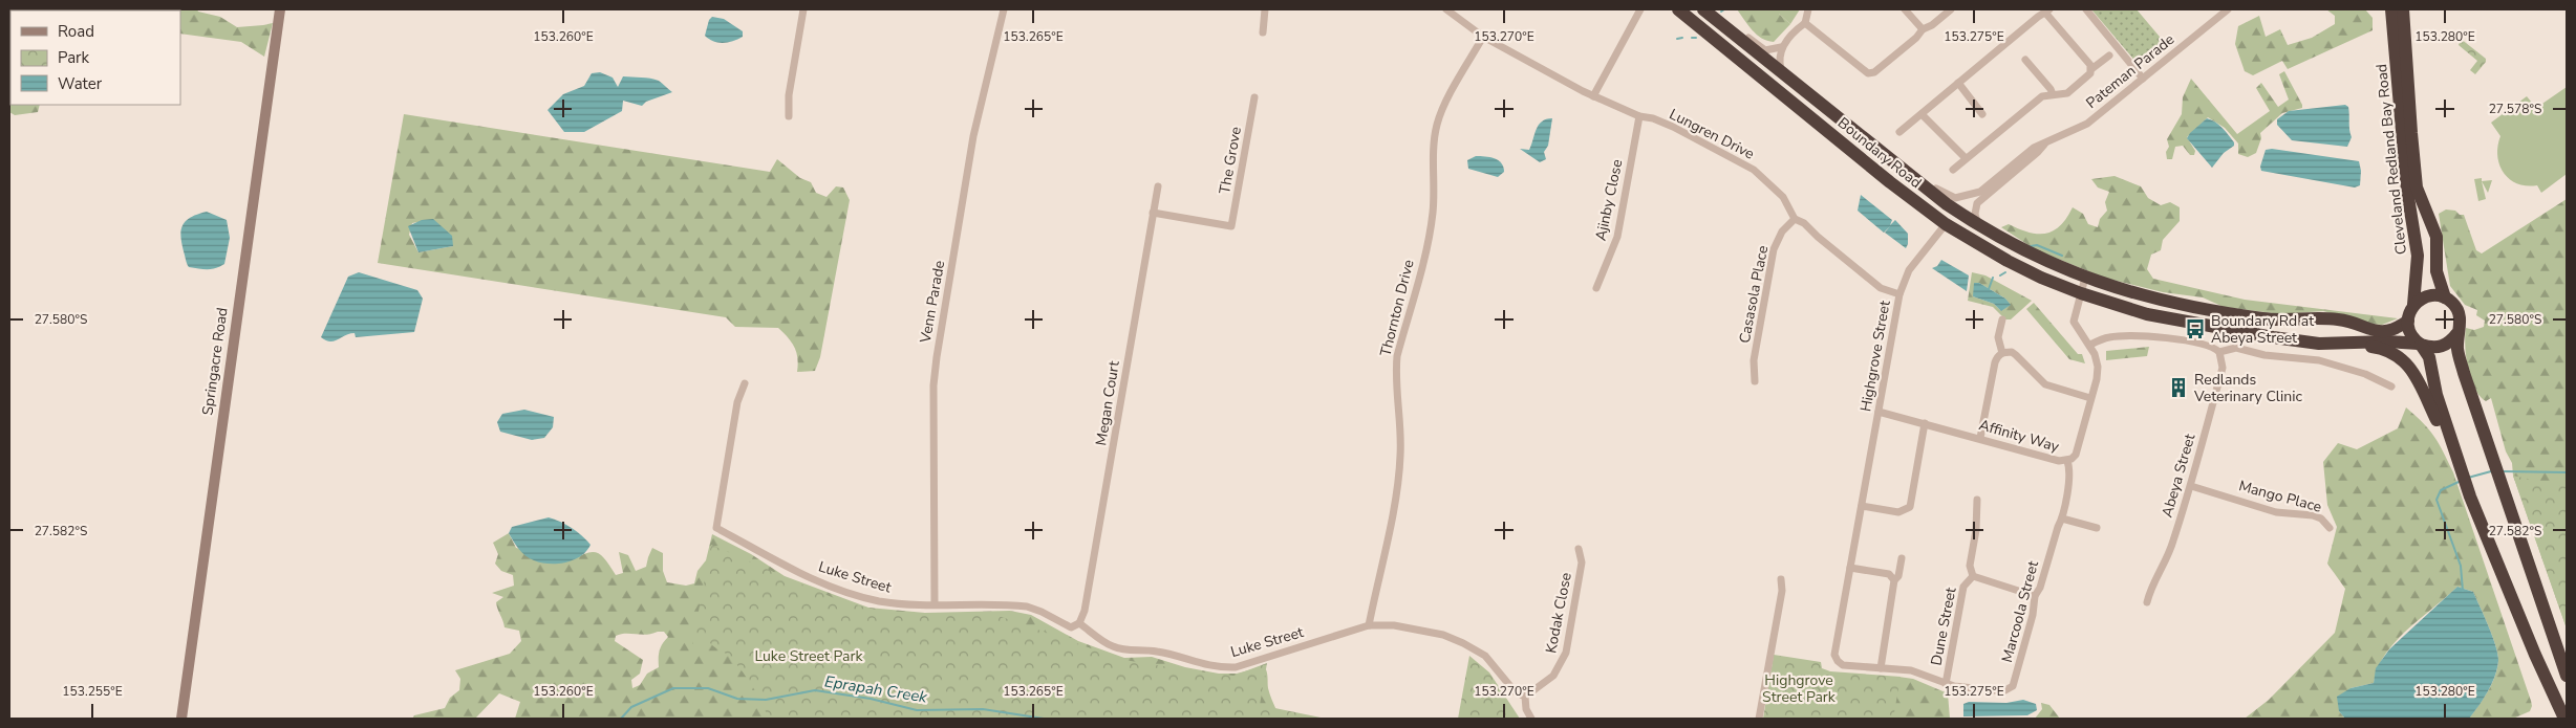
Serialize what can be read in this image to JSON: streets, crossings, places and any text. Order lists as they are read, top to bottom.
{
  "streets": {
    "highway": ["Boundary Road", "Cleveland Redland Bay Road"],
    "street": [
      "Pateman Parade",
      "Lungren Drive",
      "The Grove",
      "Ajinby Close",
      "Casasola Place",
      "Venn Parade",
      "Thornton Drive",
      "Highgrove Street",
      "Springacre Road",
      "Megan Court",
      "Affinity Way",
      "Abeya Street",
      "Mango Place",
      "Luke Street",
      "Marcoola Street",
      "Kodak Close",
      "Dune Street"
    ]
  },
  "crossings": [
    ["Pateman Parade", "Boundary Road"],
    ["Lungren Drive", "Ajinby Close"],
    ["Lungren Drive", "Casasola Place"],
    ["Lungren Drive", "Thornton Drive"],
    ["Lungren Drive", "Highgrove Street"],
    ["Boundary Road", "Cleveland Redland Bay Road"],
    ["Boundary Road", "Highgrove Street"],
    ["Boundary Road", "Affinity Way"],
    ["The Grove", "Megan Court"],
    ["Venn Parade", "Luke Street"],
    ["Thornton Drive", "Luke Street"],
    ["Highgrove Street", "Affinity Way"],
    ["Highgrove Street", "Marcoola Street"],
    ["Megan Court", "Luke Street"],
    ["Affinity Way", "Marcoola Street"],
    ["Abeya Street", "Mango Place"],
    ["Luke Street", "Kodak Close"],
    ["Marcoola Street", "Dune Street"]
  ],
  "water": ["Eprapah Creek"],
  "parks": ["Luke Street Park", "Highgrove Street Park"],
  "places": {
    "bus stop": ["Boundary Rd at Abeya Street"],
    "building": ["Redlands Veterinary Clinic"]
  },
  "legend": ["Road", "Park", "Water"],
  "coordinates": [
    "153.260°E",
    "153.265°E",
    "153.270°E",
    "153.275°E",
    "153.280°E",
    "27.578°S",
    "27.580°S",
    "27.582°S",
    "153.255°E"
  ]
}
